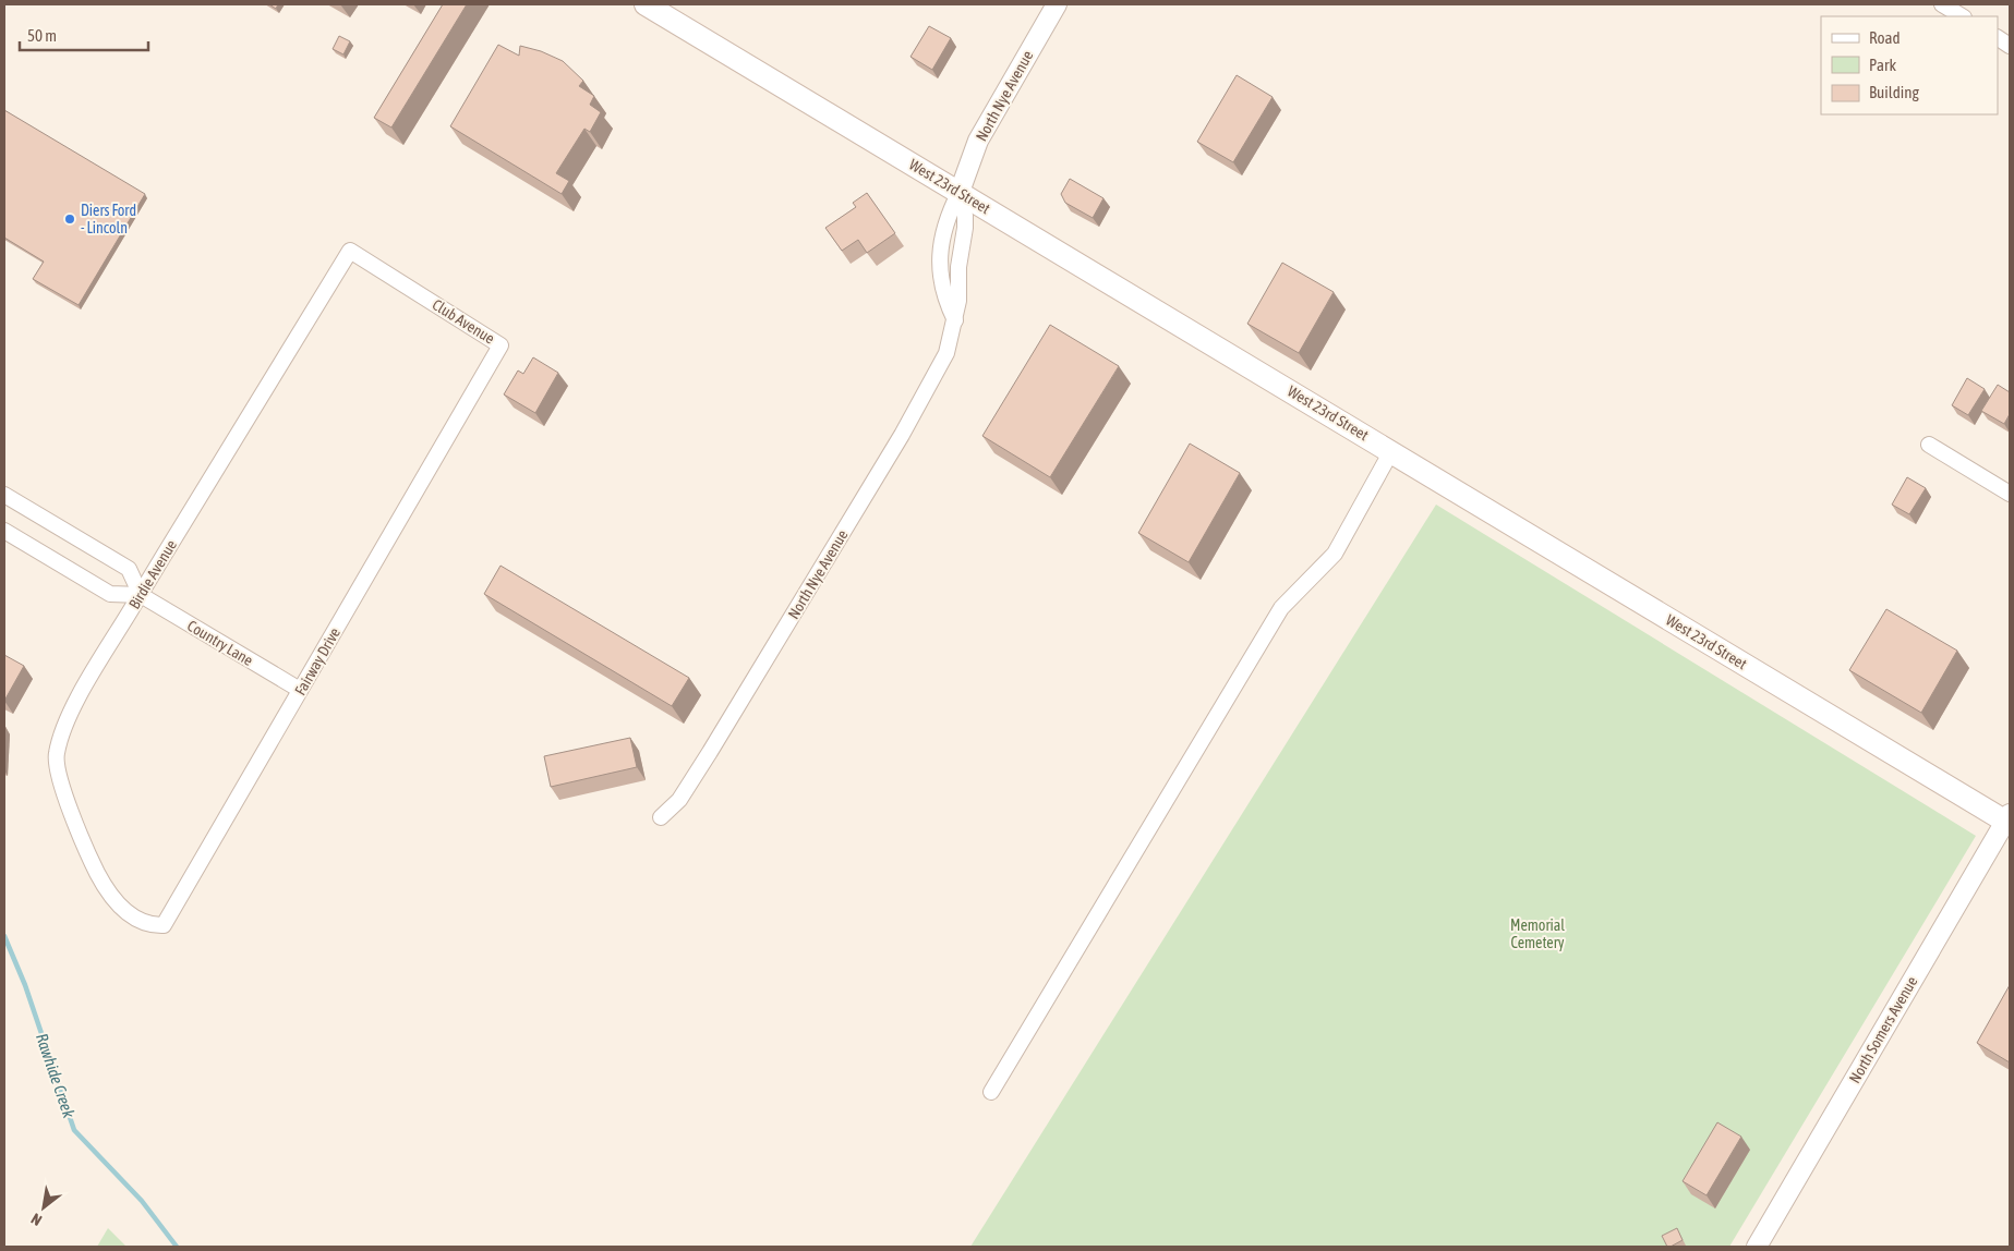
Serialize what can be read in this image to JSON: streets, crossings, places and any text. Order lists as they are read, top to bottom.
{
  "streets": {
    "main road": ["West 23rd Street"],
    "street": [
      "North Nye Avenue",
      "Club Avenue",
      "Birdie Avenue",
      "Country Lane",
      "Fairway Drive",
      "North Somers Avenue"
    ]
  },
  "crossings": [
    ["North Nye Avenue", "West 23rd Street"],
    ["West 23rd Street", "North Somers Avenue"],
    ["Club Avenue", "Birdie Avenue"],
    ["Club Avenue", "Fairway Drive"],
    ["Birdie Avenue", "Country Lane"],
    ["Birdie Avenue", "Fairway Drive"],
    ["Country Lane", "Fairway Drive"]
  ],
  "water": ["Rawhide Creek"],
  "parks": ["Memorial Cemetery"],
  "places": ["Diers Ford - Lincoln"],
  "legend": ["Road", "Park", "Building"],
  "scale_bar": "50 m",
  "north": "bottom left"
}
